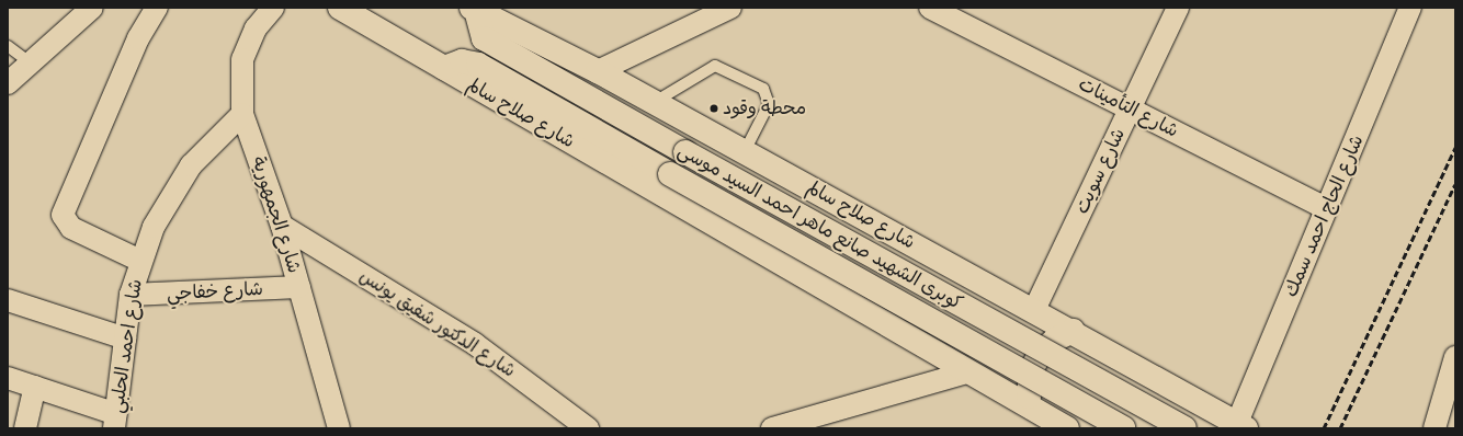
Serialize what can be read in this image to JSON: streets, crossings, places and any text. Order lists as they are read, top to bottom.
{
  "streets": {
    "main road": ["شارع صلاح سالم", "كوبرى الشهيد صانع ماهر احمد السيد موسى"],
    "street": [
      "شارع التأمينات",
      "شارع سويت",
      "شارع الجمهورية",
      "شارع الحاج احمد سمك",
      "شارع خفاجي",
      "شارع الدكتور شفيق يونس",
      "شارع احمد الحلبي"
    ]
  },
  "crossings": [
    ["شارع التأمينات", "شارع سويت"],
    ["شارع التأمينات", "شارع الحاج احمد سمك"],
    ["شارع صلاح سالم", "شارع سويت"],
    ["شارع صلاح سالم", "شارع الحاج احمد سمك"],
    ["شارع صلاح سالم", "كوبرى الشهيد صانع ماهر احمد السيد موسى"],
    ["شارع الجمهورية", "شارع خفاجي"],
    ["شارع الجمهورية", "شارع الدكتور شفيق يونس"],
    ["شارع الجمهورية", "شارع احمد الحلبي"],
    ["شارع خفاجي", "شارع احمد الحلبي"]
  ],
  "places": ["محطة وقود"]
}
